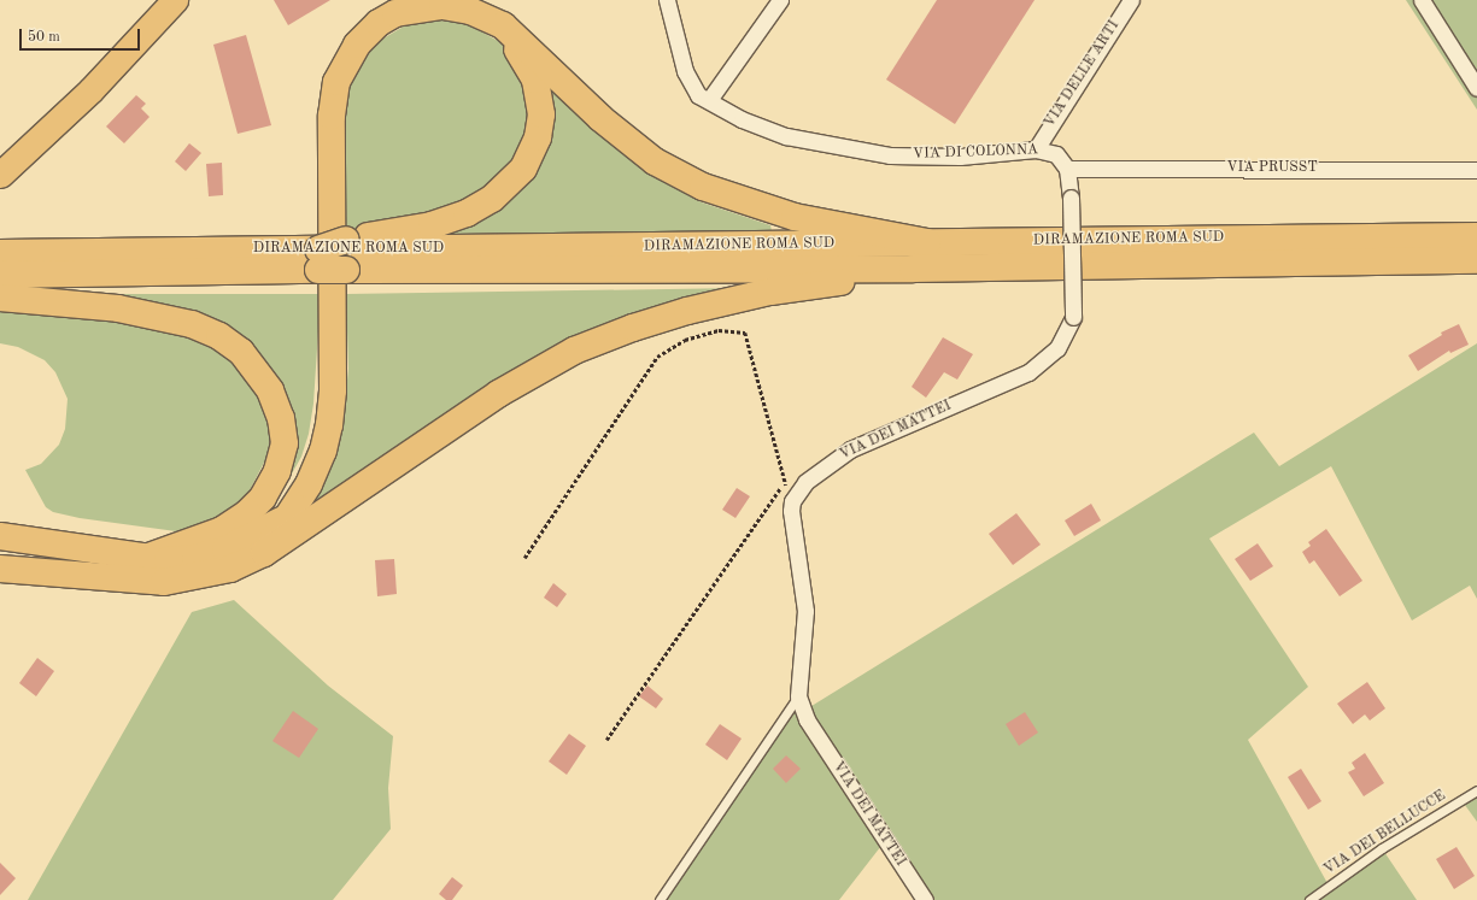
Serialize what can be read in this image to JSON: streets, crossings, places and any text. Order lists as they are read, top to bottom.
{
  "streets": {
    "highway": ["DIRAMAZIONE ROMA SUD"],
    "street": [
      "VIA DELLE ARTI",
      "VIA DI COLONNA",
      "VIA PRUSST",
      "VIA DEI MATTEI"
    ],
    "lane": ["VIA DEI BELLUCCE"]
  },
  "crossings": [
    ["VIA DELLE ARTI", "VIA DI COLONNA"],
    ["VIA DI COLONNA", "VIA PRUSST"],
    ["VIA DI COLONNA", "VIA DEI MATTEI"],
    ["VIA PRUSST", "VIA DEI MATTEI"]
  ],
  "scale_bar": "50 m"
}
